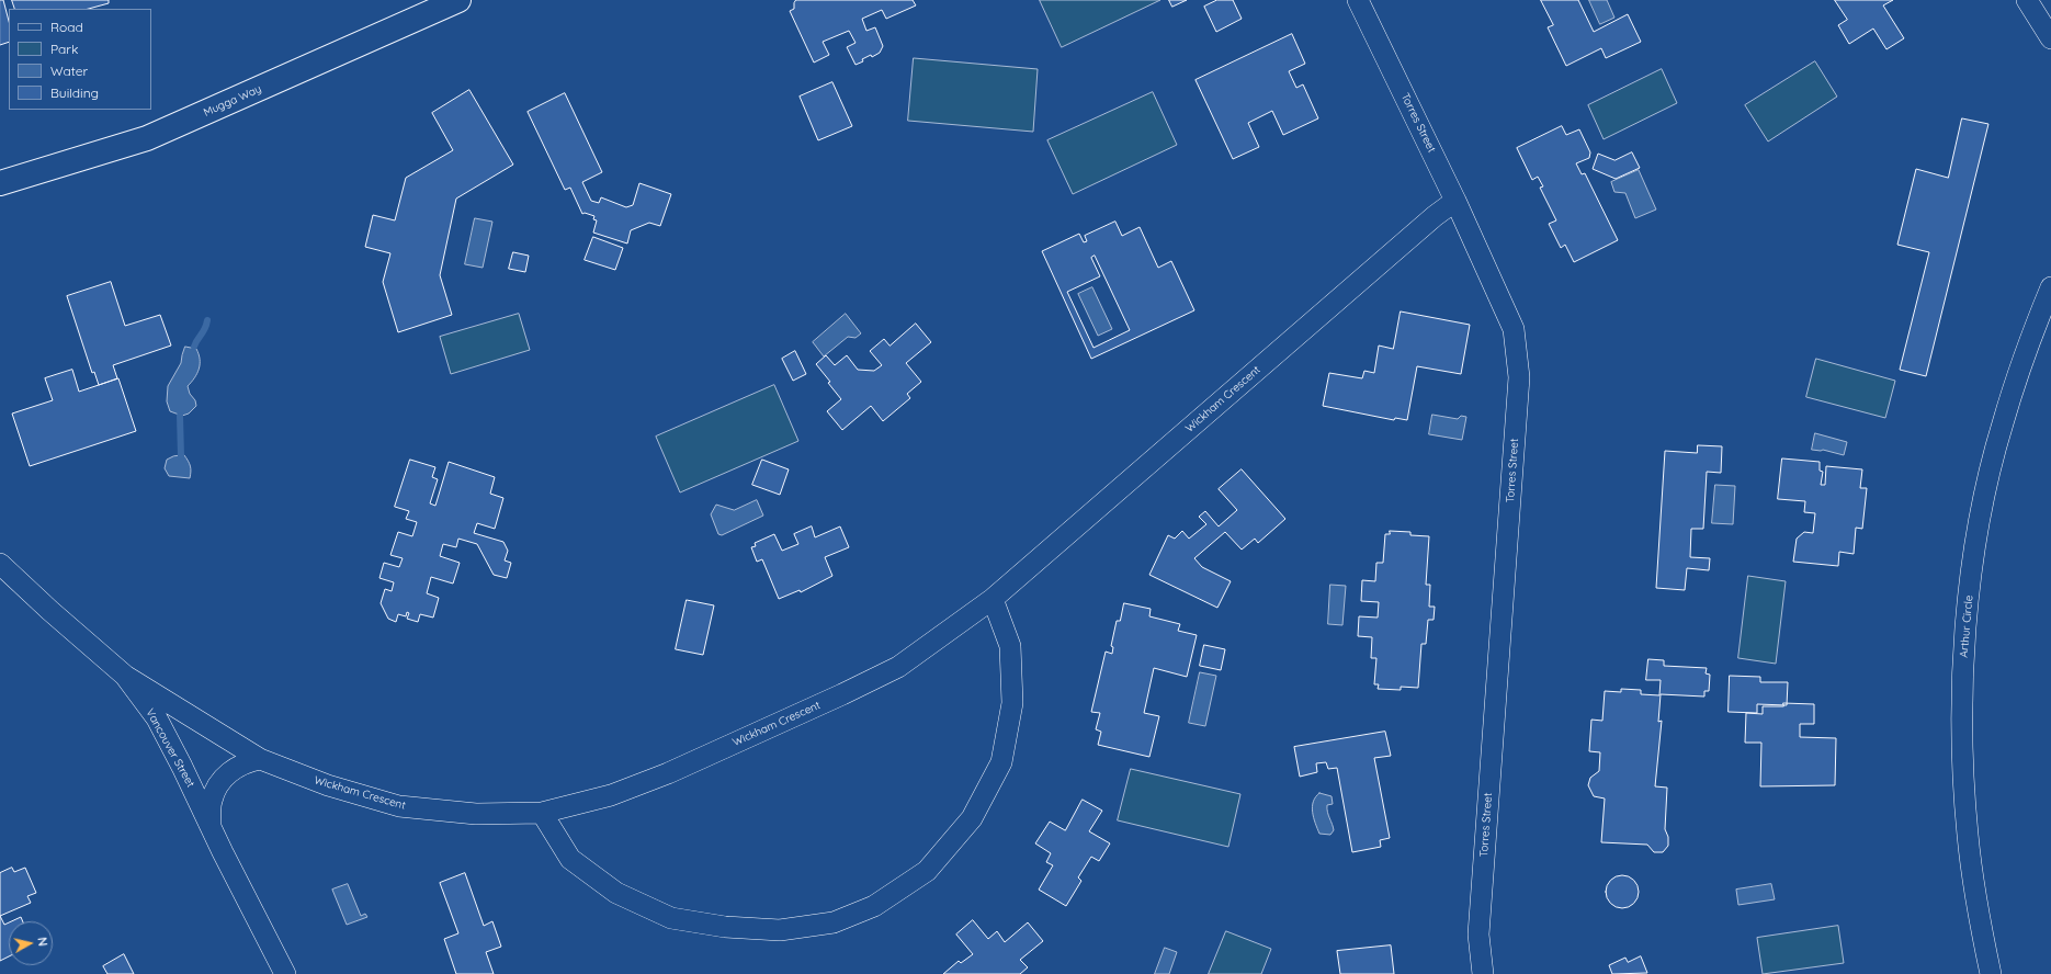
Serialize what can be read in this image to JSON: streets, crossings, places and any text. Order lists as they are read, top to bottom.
{
  "streets": {
    "main road": ["Mugga Way"],
    "street": [
      "Torres Street",
      "Wickham Crescent",
      "Arthur Circle",
      "Vancouver Street"
    ]
  },
  "crossings": [
    ["Torres Street", "Wickham Crescent"],
    ["Wickham Crescent", "Vancouver Street"]
  ],
  "legend": [
    "Road",
    "Park",
    "Water",
    "Building"
  ],
  "north": "right"
}
